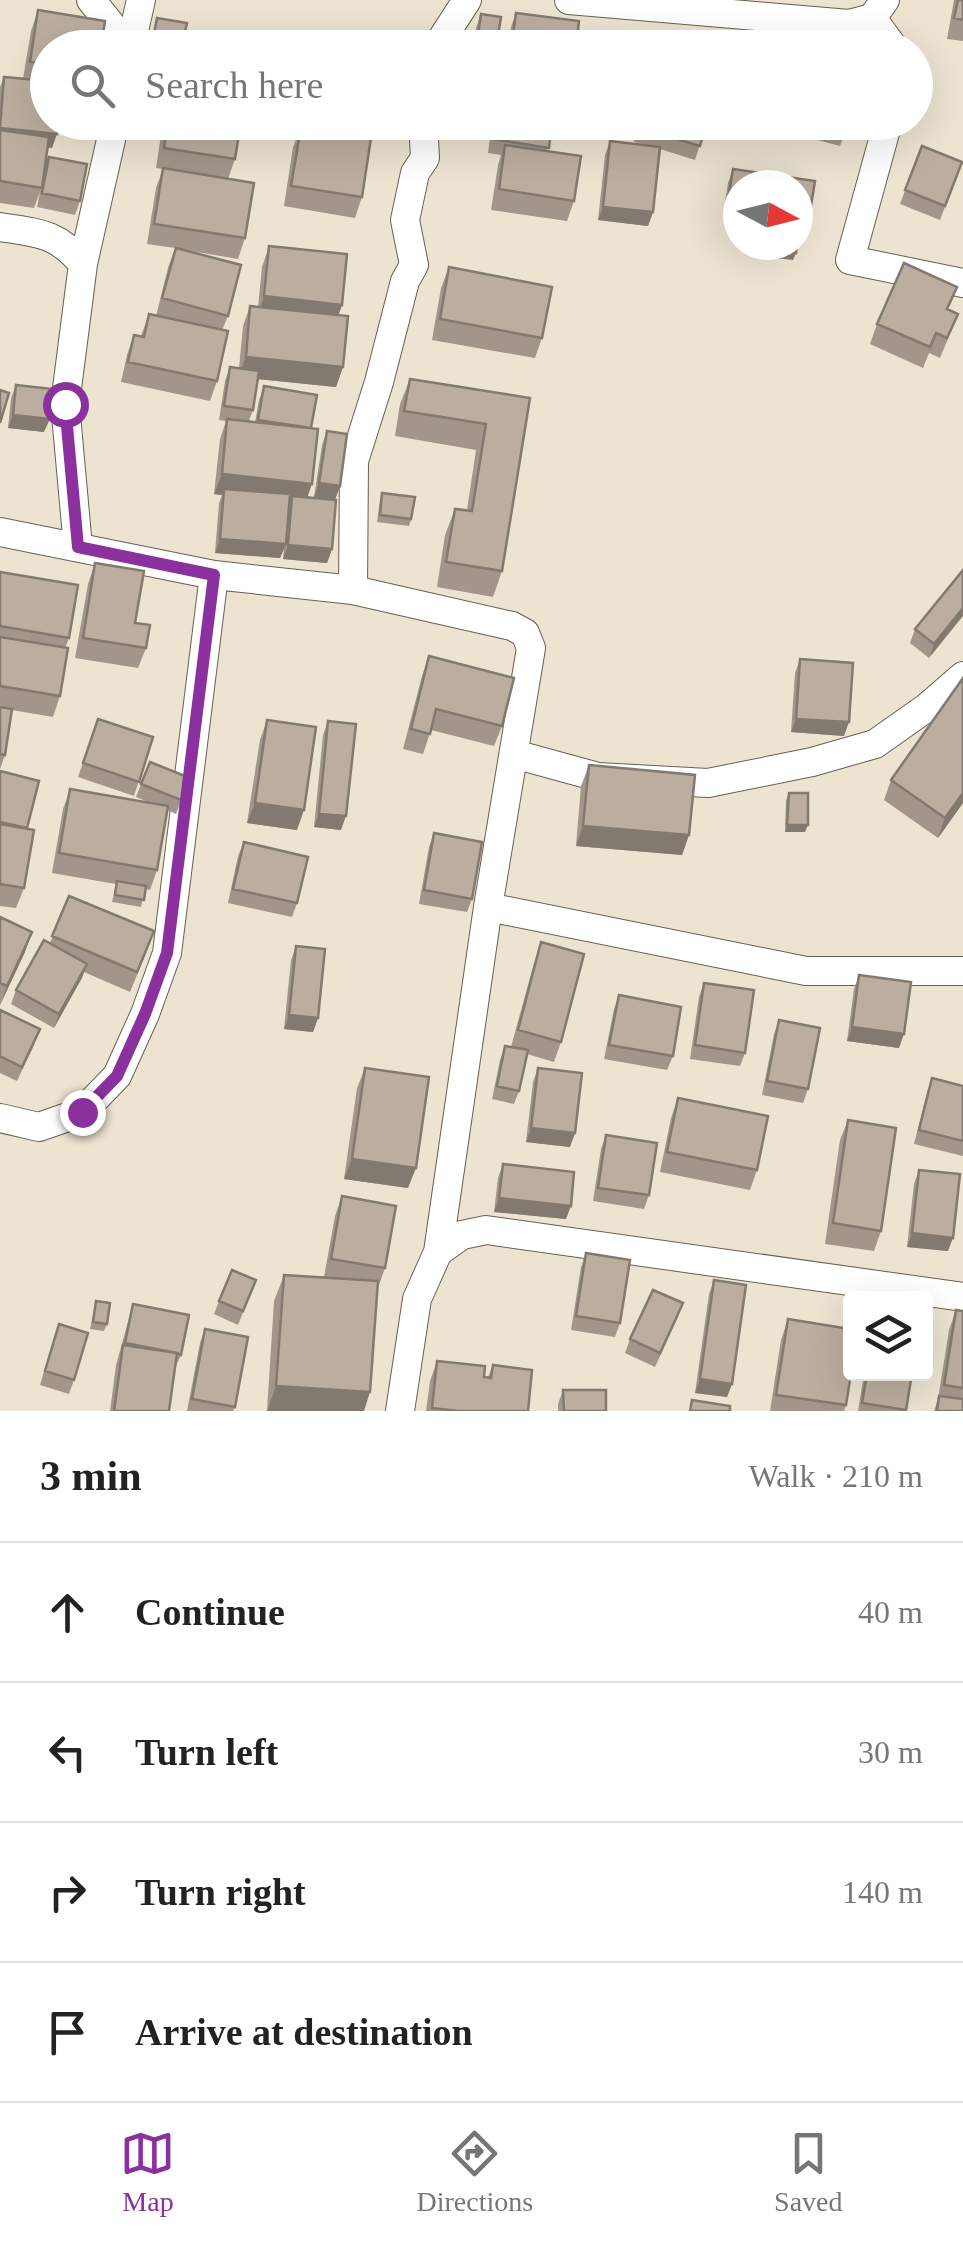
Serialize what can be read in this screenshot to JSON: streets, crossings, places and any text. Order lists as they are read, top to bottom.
{
  "north": "right",
  "page": {
    "search": "Search here",
    "heading": ["3 min", "Walk · 210 m"],
    "list": [
      ["Continue", "40 m"],
      ["Turn left", "30 m"],
      ["Turn right", "140 m"],
      "Arrive at destination"
    ],
    "nav": ["Map", "Directions", "Saved"]
  }
}
